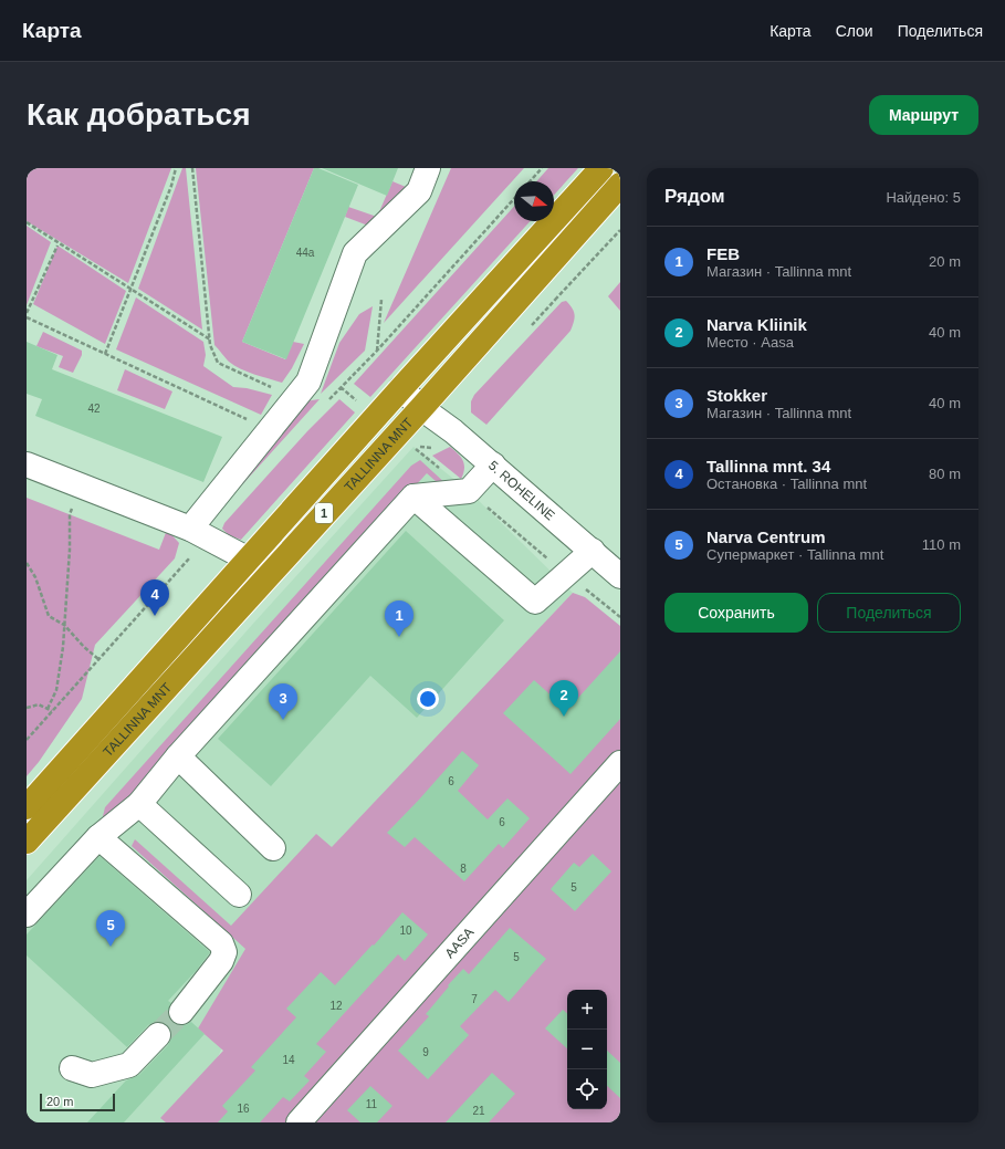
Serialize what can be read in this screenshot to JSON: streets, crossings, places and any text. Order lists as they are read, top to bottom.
{
  "streets": {
    "highway": ["TALLINNA MNT", "1"],
    "street": ["5. ROHELINE", "AASA"]
  },
  "crossings": [
    ["TALLINNA MNT", "5. ROHELINE"]
  ],
  "house_numbers": [
    "44a",
    "42",
    "6",
    "6",
    "8",
    "5",
    "10",
    "5",
    "7",
    "12",
    "9",
    "14",
    "11",
    "16",
    "21"
  ],
  "scale_bar": "20 m",
  "north": "right",
  "page": {
    "header": "Карта",
    "nav": ["Карта", "Слои", "Поделиться"],
    "buttons": [
      "Маршрут",
      ["Сохранить", "Поделиться"]
    ],
    "title": "Как добраться",
    "heading": ["Рядом", "Найдено: 5"],
    "list": [
      {
        "mark": "1",
        "name": "FEB",
        "note": "Магазин · Tallinna mnt",
        "value": "20 m"
      },
      {
        "mark": "2",
        "name": "Narva Kliinik",
        "note": "Место · Aasa",
        "value": "40 m"
      },
      {
        "mark": "3",
        "name": "Stokker",
        "note": "Магазин · Tallinna mnt",
        "value": "40 m"
      },
      {
        "mark": "4",
        "name": "Tallinna mnt. 34",
        "note": "Остановка · Tallinna mnt",
        "value": "80 m"
      },
      {
        "mark": "5",
        "name": "Narva Centrum",
        "note": "Супермаркет · Tallinna mnt",
        "value": "110 m"
      }
    ],
    "pins": [
      "4",
      "1",
      "2",
      "3",
      "5"
    ],
    "map_buttons": ["+", "−"],
    "scale": "20 m"
  }
}
